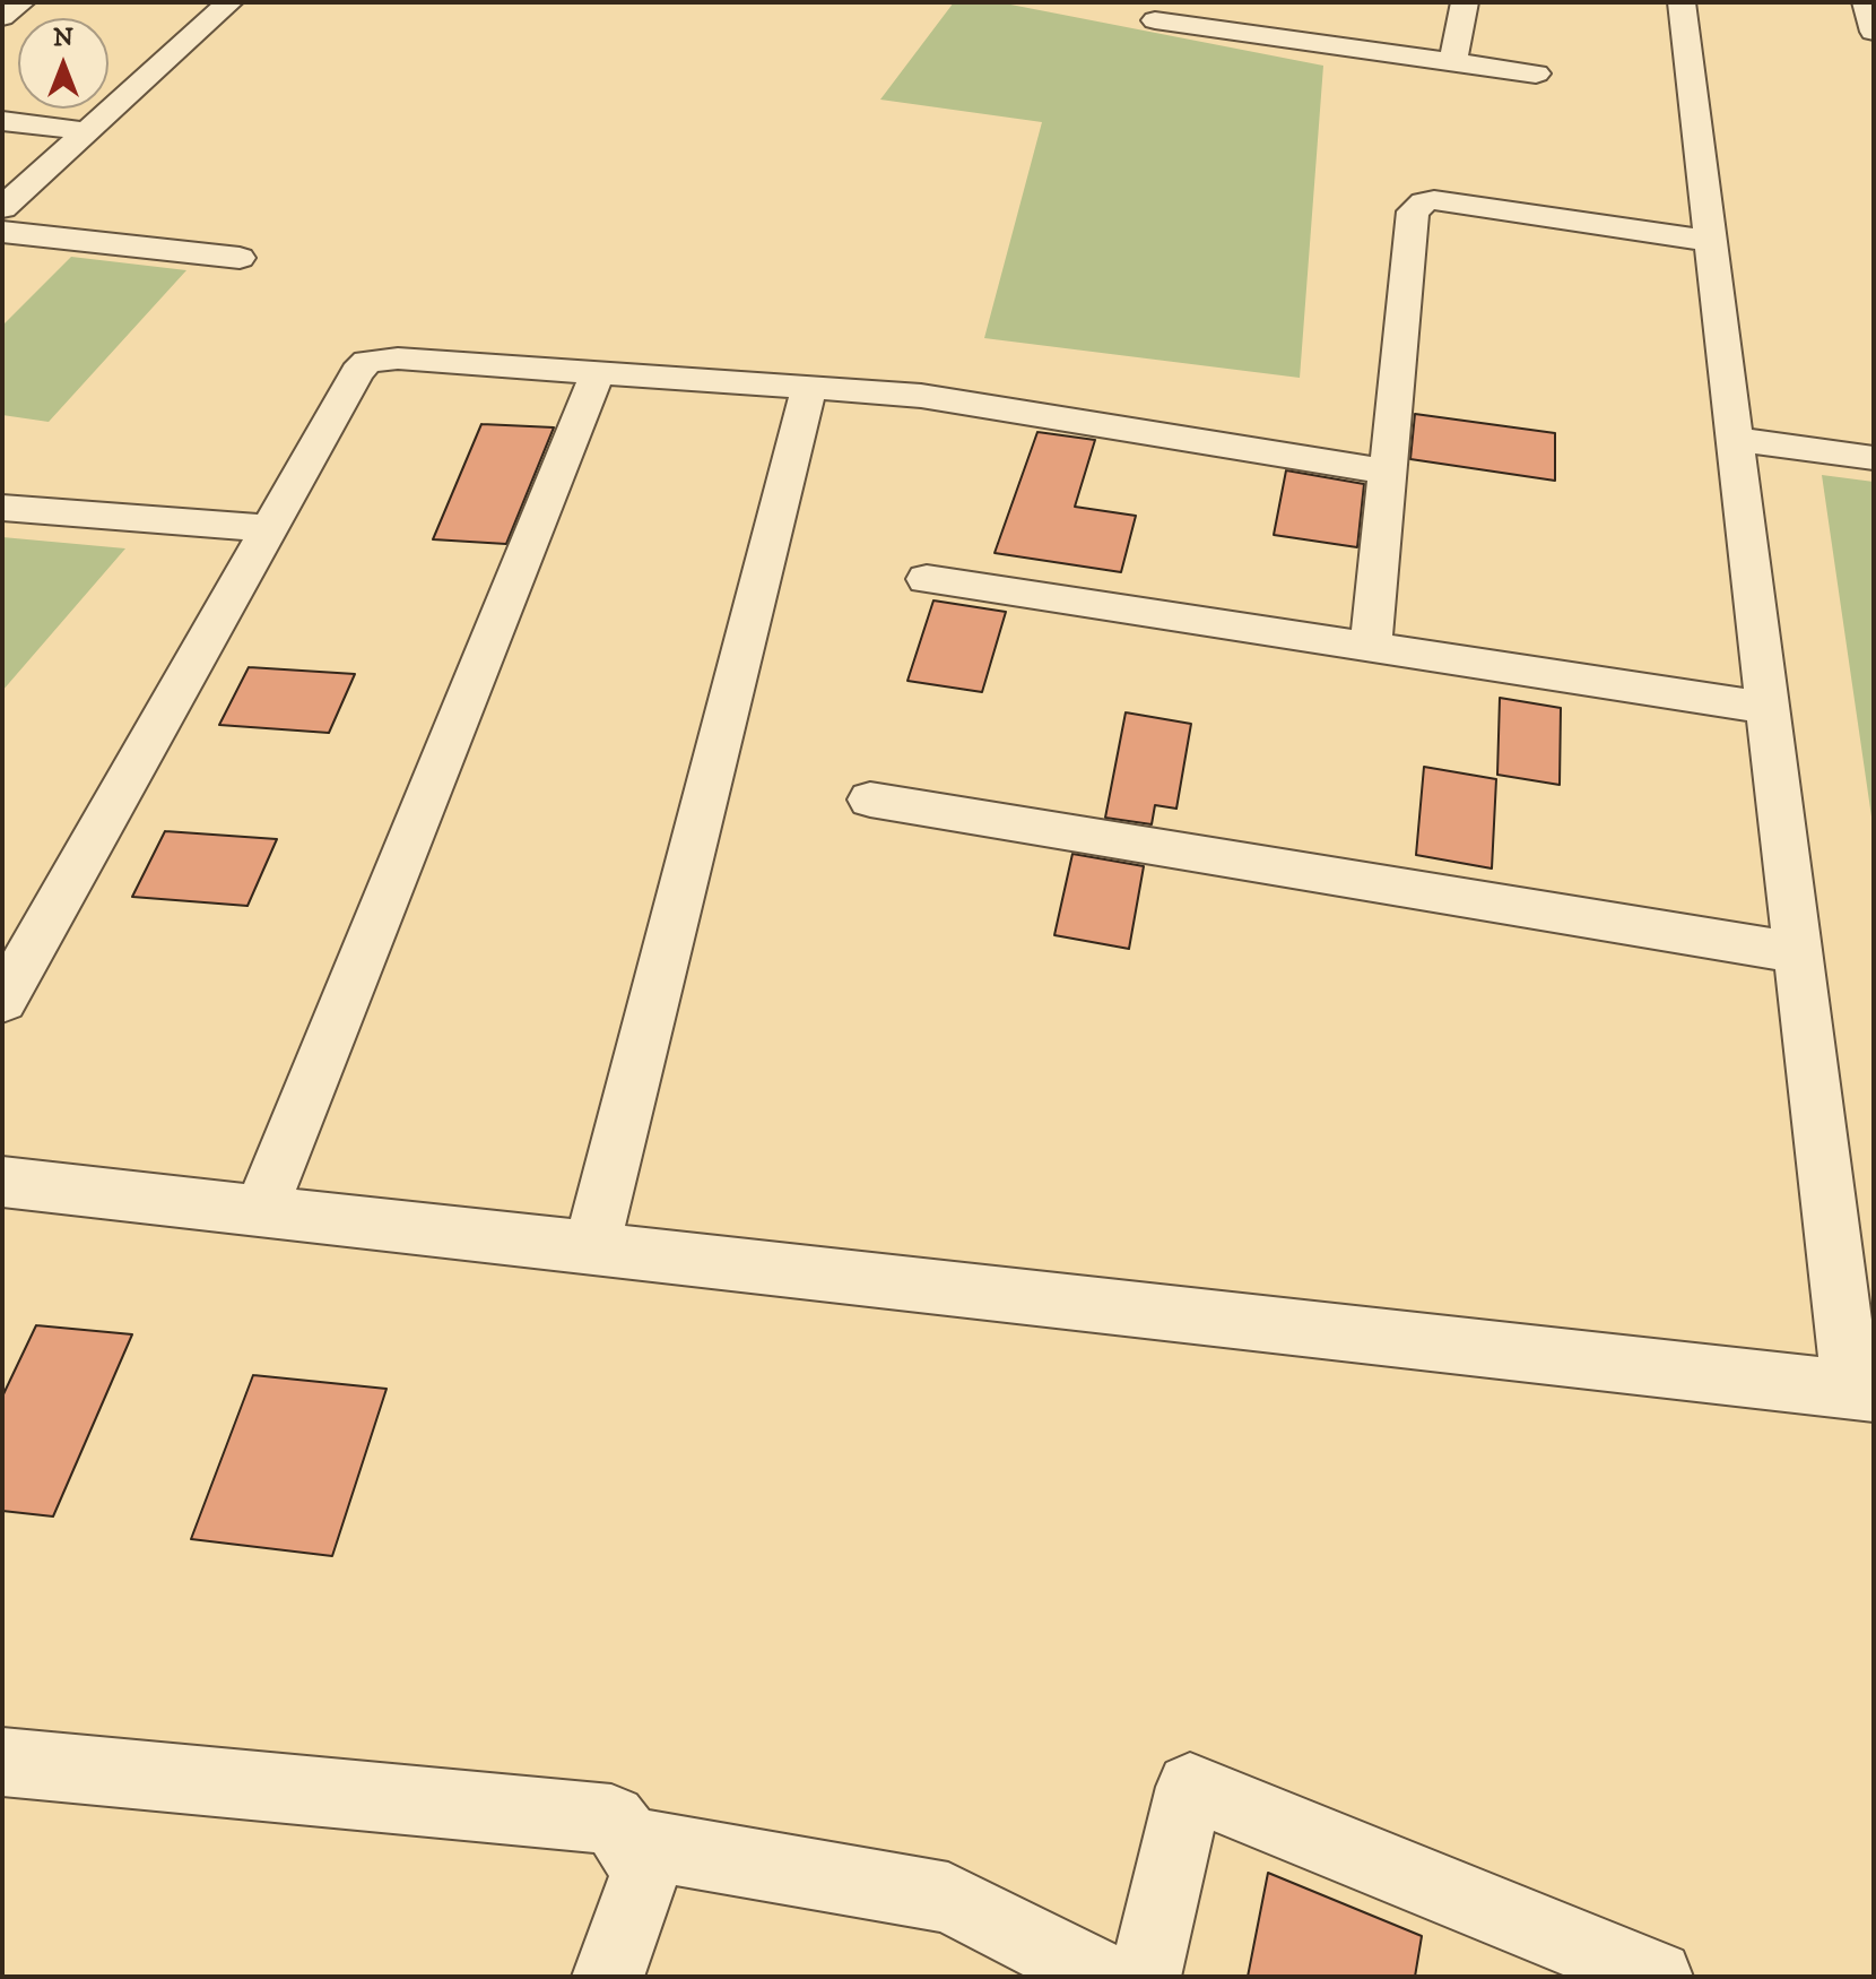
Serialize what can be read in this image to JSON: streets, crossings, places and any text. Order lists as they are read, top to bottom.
{
  "north": "top"
}
